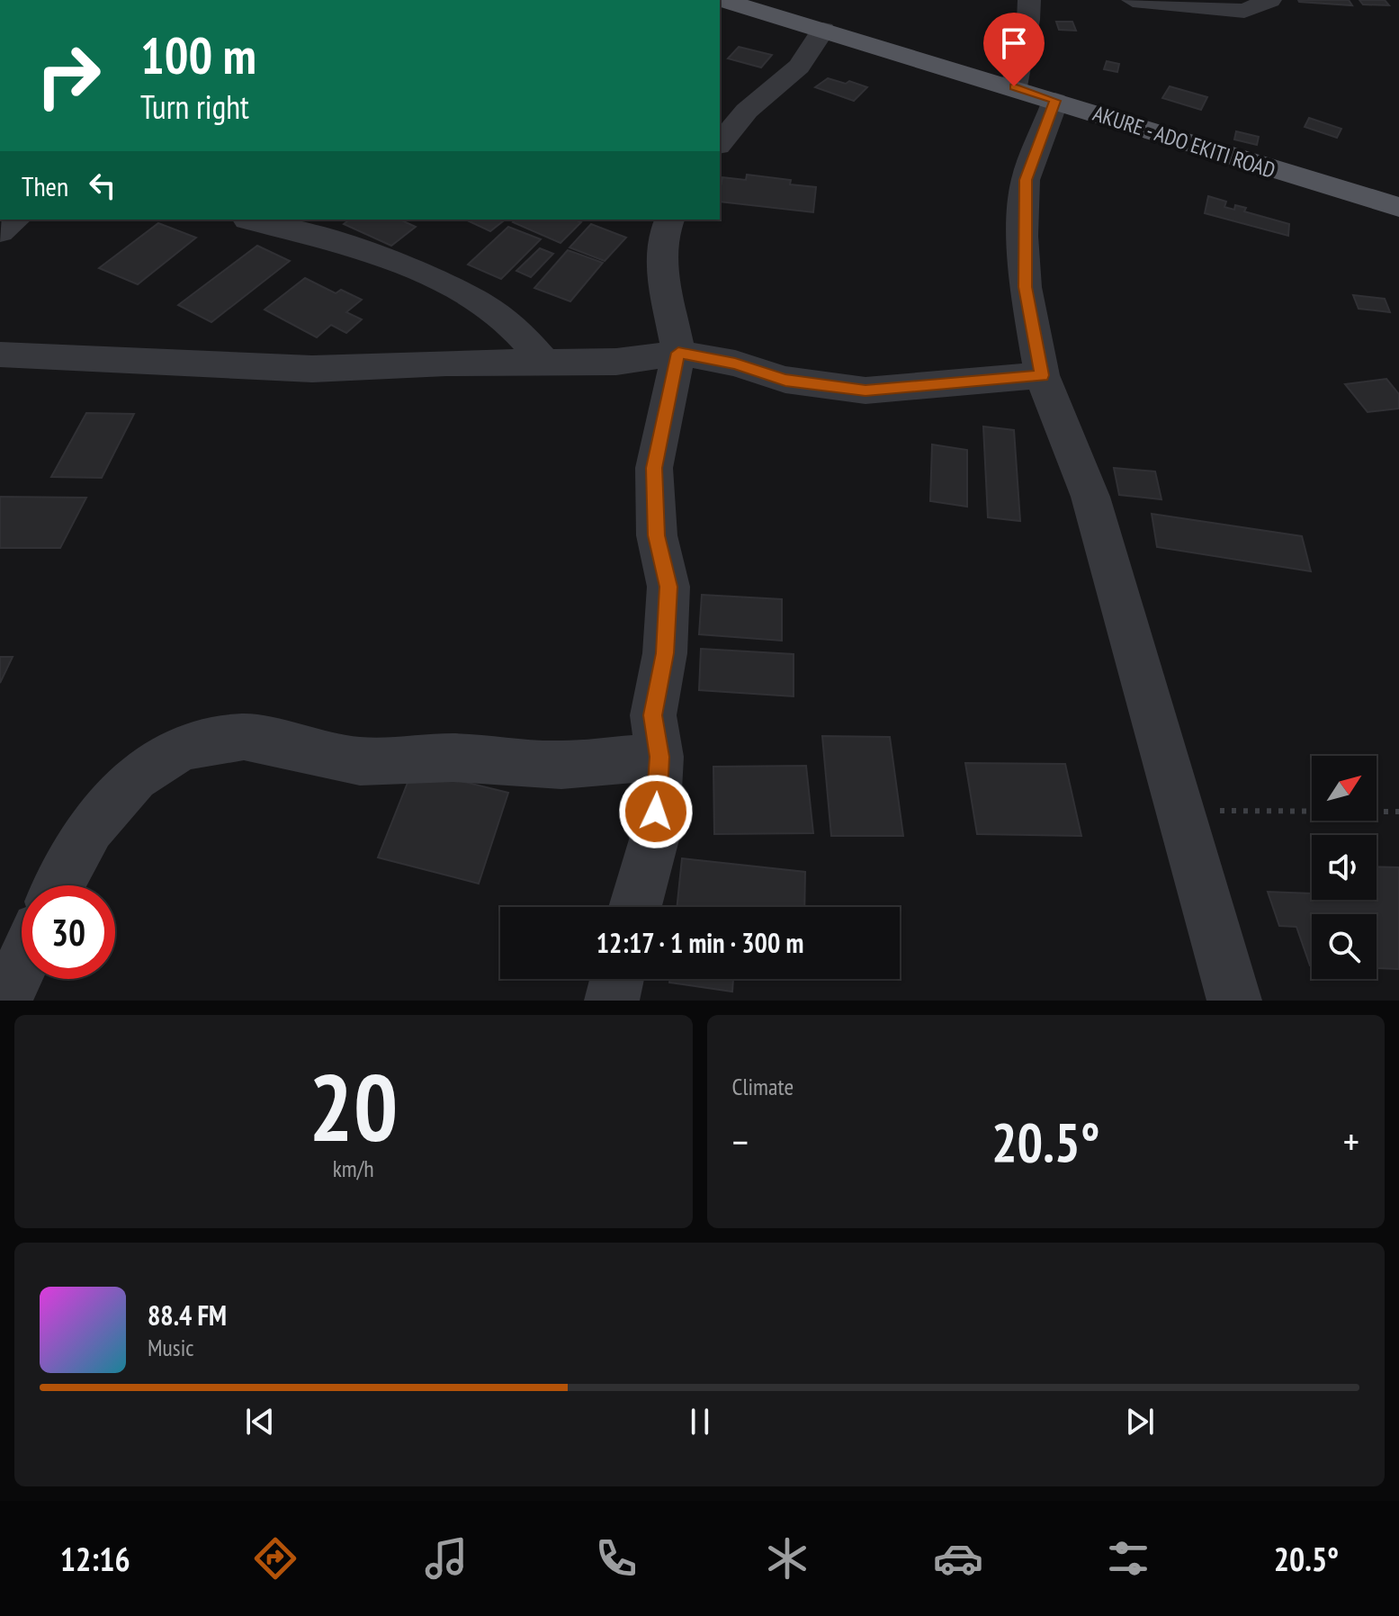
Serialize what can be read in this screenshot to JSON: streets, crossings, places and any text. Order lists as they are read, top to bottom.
{
  "streets": {
    "main road": ["AKURE - ADO EKITI ROAD"]
  },
  "north": "top right",
  "page": {
    "turn": ["100 m", "Turn right"],
    "then": "Then",
    "limit": "30",
    "trip": "12:17 · 1 min · 300 m",
    "tile": [
      ["20", "km/h"],
      "Climate"
    ],
    "heat": ["−", "20.5°", "+"],
    "song": ["88.4 FM", "Music"],
    "tabs": ["12:16", "20.5°"]
  }
}
